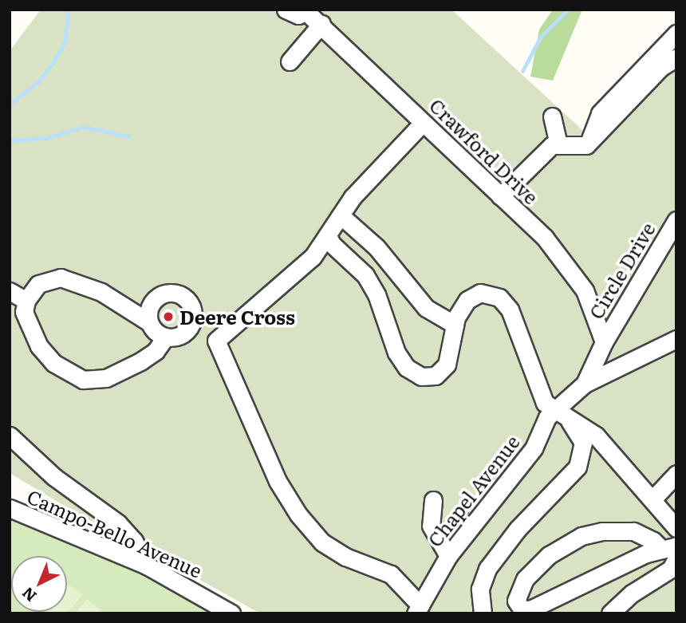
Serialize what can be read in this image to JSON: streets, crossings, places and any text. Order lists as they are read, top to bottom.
{
  "streets": {
    "street": [
      "Crawford Drive",
      "Circle Drive",
      "Chapel Avenue",
      "Campo-Bello Avenue"
    ]
  },
  "crossings": [
    ["Crawford Drive", "Circle Drive"],
    ["Crawford Drive", "Chapel Avenue"],
    ["Circle Drive", "Chapel Avenue"]
  ],
  "places": ["Deere Cross"],
  "north": "bottom left"
}
